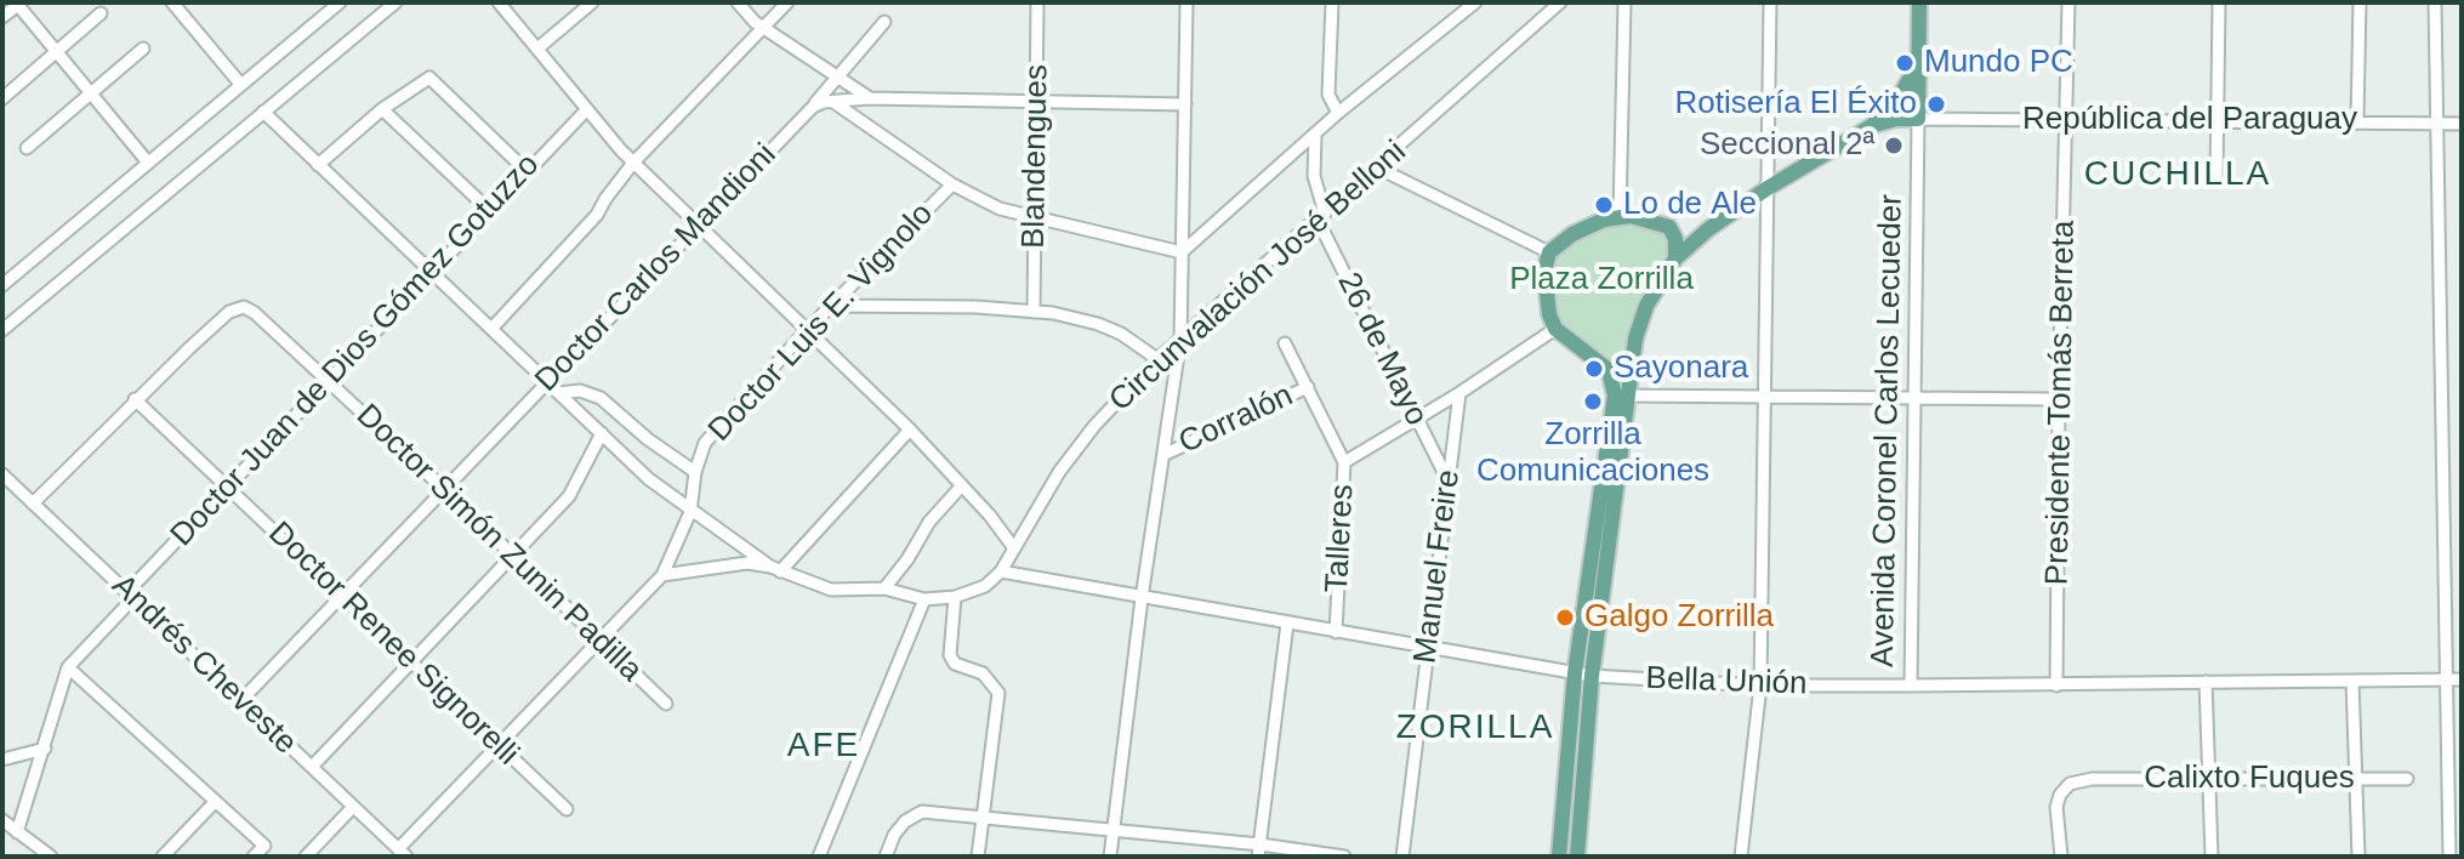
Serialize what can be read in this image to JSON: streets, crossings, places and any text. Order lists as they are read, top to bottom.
{
  "streets": {
    "main road": ["Avenida Coronel Carlos Lecueder"],
    "street": [
      "República del Paraguay",
      "Blandengues",
      "Doctor Carlos Mandioni",
      "Circunvalación José Belloni",
      "Doctor Luis E. Vignolo",
      "26 de Mayo",
      "Doctor Juan de Dios Gómez Gotuzzo",
      "Presidente Tomás Berreta",
      "Corralón",
      "Talleres",
      "Doctor Simón Zunin Padilla",
      "Manuel Freire",
      "Doctor Renee Signorelli",
      "Andrés Cheveste",
      "Bella Unión",
      "Calixto Fuques"
    ]
  },
  "crossings": [
    ["República del Paraguay", "Presidente Tomás Berreta"],
    ["República del Paraguay", "Avenida Coronel Carlos Lecueder"],
    ["Blandengues", "Doctor Luis E. Vignolo"],
    ["Doctor Carlos Mandioni", "Doctor Simón Zunin Padilla"],
    ["Doctor Carlos Mandioni", "Doctor Renee Signorelli"],
    ["Doctor Carlos Mandioni", "Andrés Cheveste"],
    ["Circunvalación José Belloni", "26 de Mayo"],
    ["Circunvalación José Belloni", "Bella Unión"],
    ["Doctor Luis E. Vignolo", "Doctor Simón Zunin Padilla"],
    ["Doctor Luis E. Vignolo", "Doctor Renee Signorelli"],
    ["Doctor Luis E. Vignolo", "Andrés Cheveste"],
    ["26 de Mayo", "Manuel Freire"],
    ["Doctor Juan de Dios Gómez Gotuzzo", "Doctor Simón Zunin Padilla"],
    ["Doctor Juan de Dios Gómez Gotuzzo", "Doctor Renee Signorelli"],
    ["Doctor Juan de Dios Gómez Gotuzzo", "Andrés Cheveste"],
    ["Presidente Tomás Berreta", "Bella Unión"],
    ["Corralón", "Talleres"],
    ["Avenida Coronel Carlos Lecueder", "Bella Unión"],
    ["Talleres", "Bella Unión"],
    ["Doctor Simón Zunin Padilla", "Doctor Renee Signorelli"],
    ["Manuel Freire", "Bella Unión"]
  ],
  "districts": ["CUCHILLA", "ZORILLA", "AFE"],
  "parks": ["Plaza Zorrilla"],
  "places": [
    "Mundo PC",
    "Rotisería El Éxito",
    "Seccional 2ª",
    "Lo de Ale",
    "Sayonara",
    "Zorrilla Comunicaciones",
    "Galgo Zorrilla"
  ]
}
